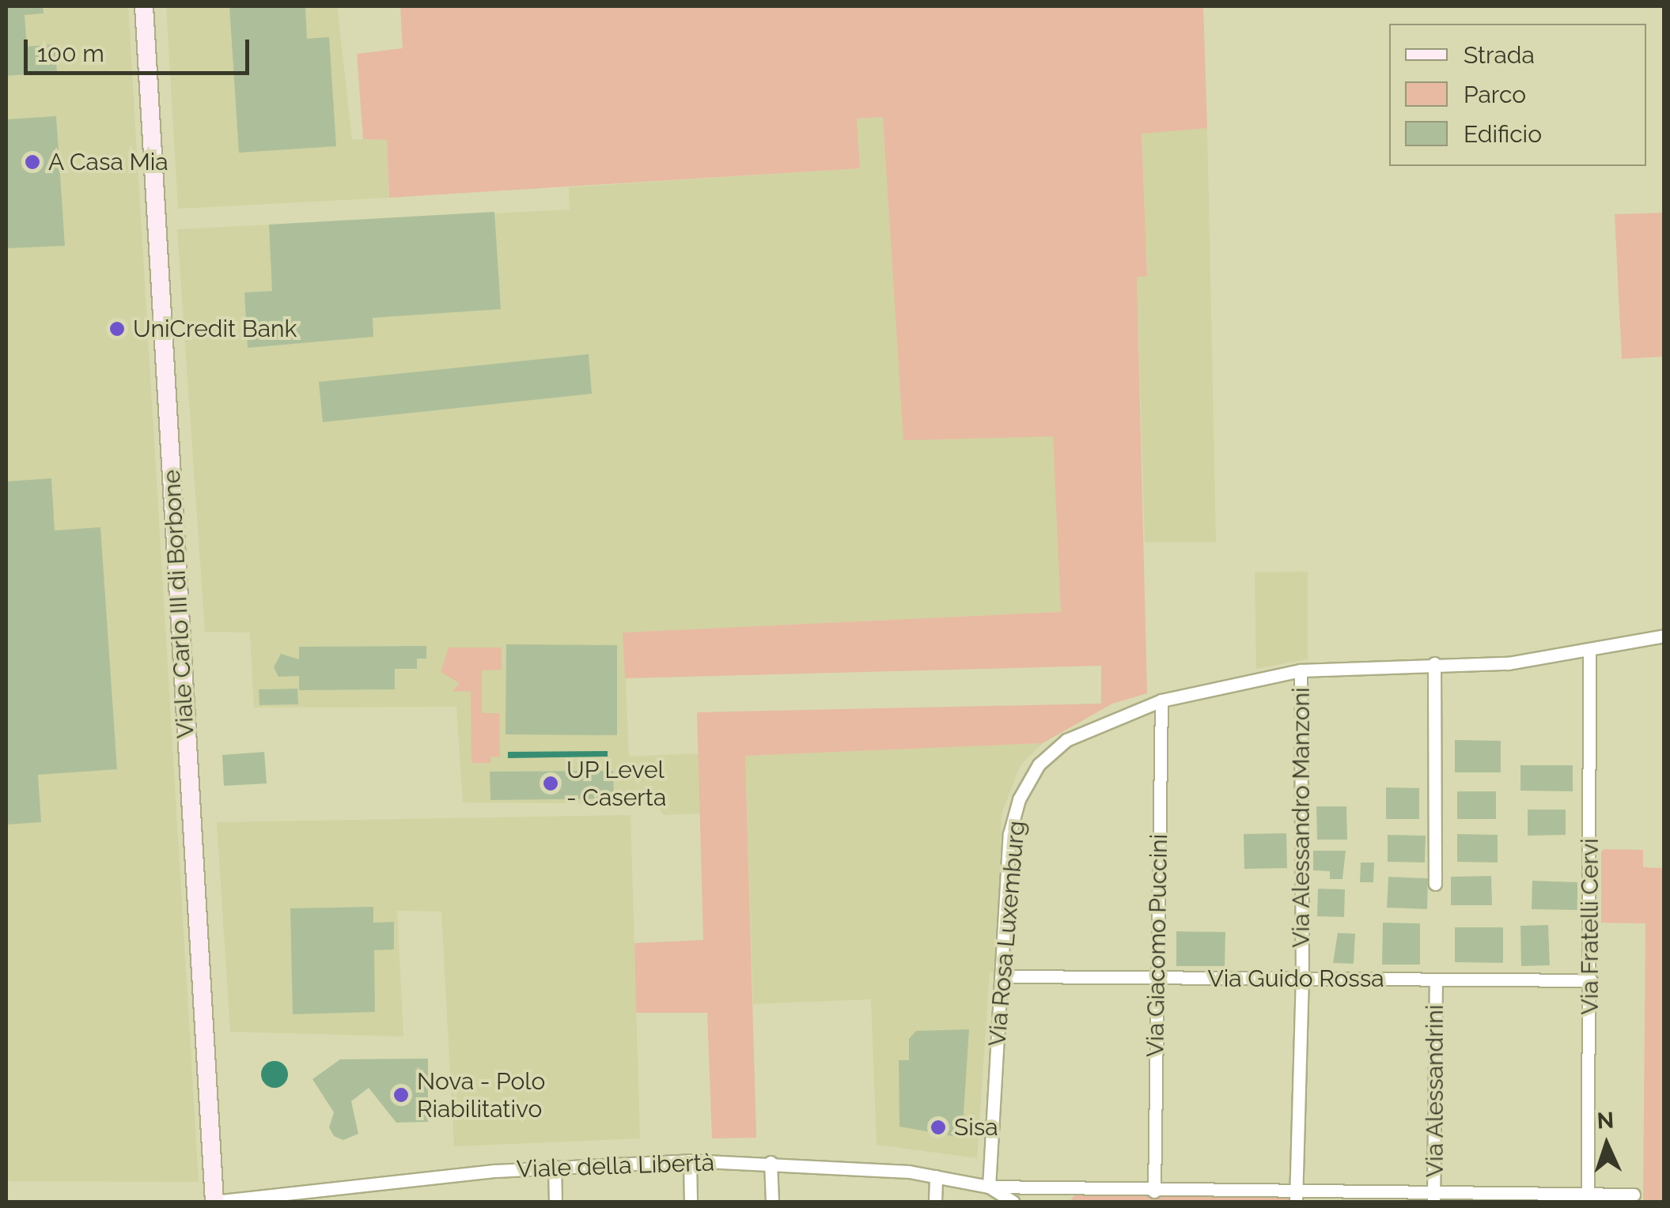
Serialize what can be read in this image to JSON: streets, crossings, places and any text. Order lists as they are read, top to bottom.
{
  "streets": {
    "main road": ["Viale Carlo III di Borbone"],
    "street": [
      "Via Alessandro Manzoni",
      "Via Fratelli Cervi",
      "Via Rosa Luxemburg",
      "Via Giacomo Puccini",
      "Via Guido Rossa",
      "Via Alessandrini",
      "Viale della Libertà"
    ]
  },
  "crossings": [
    ["Viale Carlo III di Borbone", "Viale della Libertà"],
    ["Via Alessandro Manzoni", "Via Rosa Luxemburg"],
    ["Via Alessandro Manzoni", "Via Guido Rossa"],
    ["Via Fratelli Cervi", "Via Rosa Luxemburg"],
    ["Via Fratelli Cervi", "Via Guido Rossa"],
    ["Via Rosa Luxemburg", "Via Giacomo Puccini"],
    ["Via Rosa Luxemburg", "Via Guido Rossa"],
    ["Via Rosa Luxemburg", "Viale della Libertà"],
    ["Via Giacomo Puccini", "Via Guido Rossa"],
    ["Via Guido Rossa", "Via Alessandrini"]
  ],
  "places": [
    "A Casa Mia",
    "UniCredit Bank",
    "UP Level - Caserta",
    "Nova - Polo Riabilitativo",
    "Sisa"
  ],
  "legend": ["Strada", "Parco", "Edificio"],
  "scale_bar": "100 m",
  "north": "top"
}
